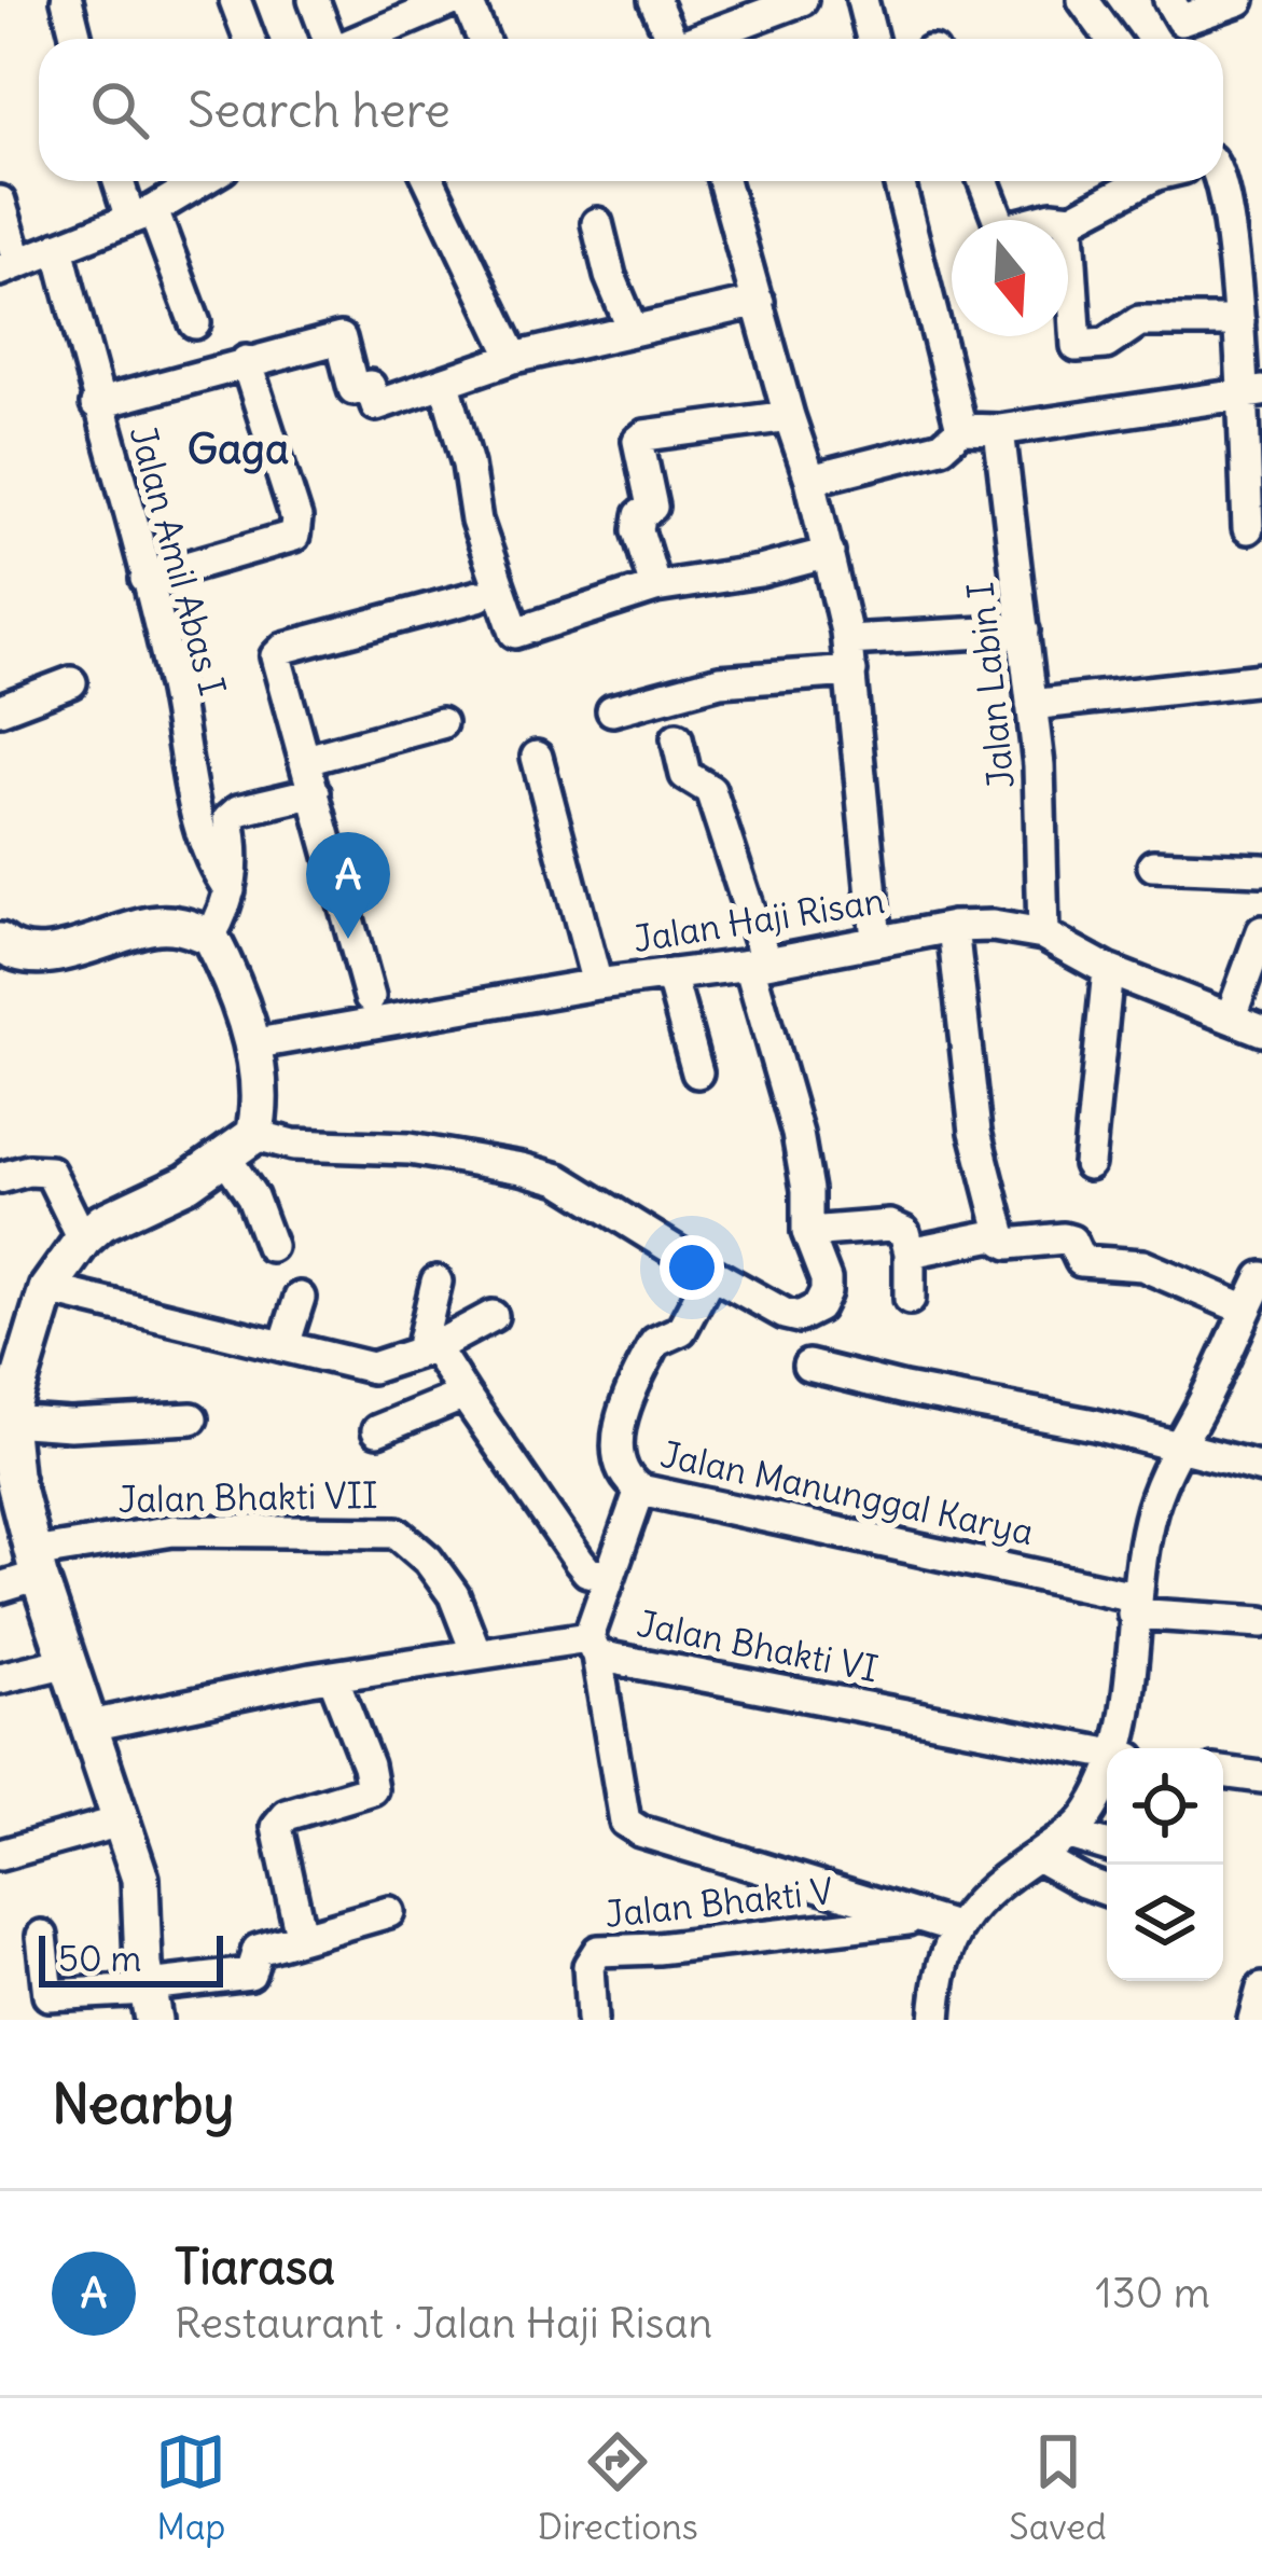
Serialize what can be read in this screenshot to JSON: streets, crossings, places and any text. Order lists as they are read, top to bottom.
{
  "streets": {
    "street": [
      "Jalan Amil Abas I",
      "Jalan Labin I",
      "Jalan Haji Risan",
      "Jalan Manunggal Karya",
      "Jalan Bhakti VII",
      "Jalan Bhakti VI",
      "Jalan Bhakti V"
    ]
  },
  "crossings": [
    ["Jalan Labin I", "Jalan Haji Risan"],
    ["Jalan Bhakti VII", "Jalan Bhakti VI"]
  ],
  "districts": ["Gaga"],
  "scale_bar": "50 m",
  "north": "bottom",
  "page": {
    "search": "Search here",
    "pins": "A",
    "scale": "50 m",
    "heading": "Nearby",
    "list": [
      {
        "mark": "A",
        "name": "Tiarasa",
        "note": "Restaurant · Jalan Haji Risan",
        "value": "130 m"
      }
    ],
    "nav": ["Map", "Directions", "Saved"]
  }
}
